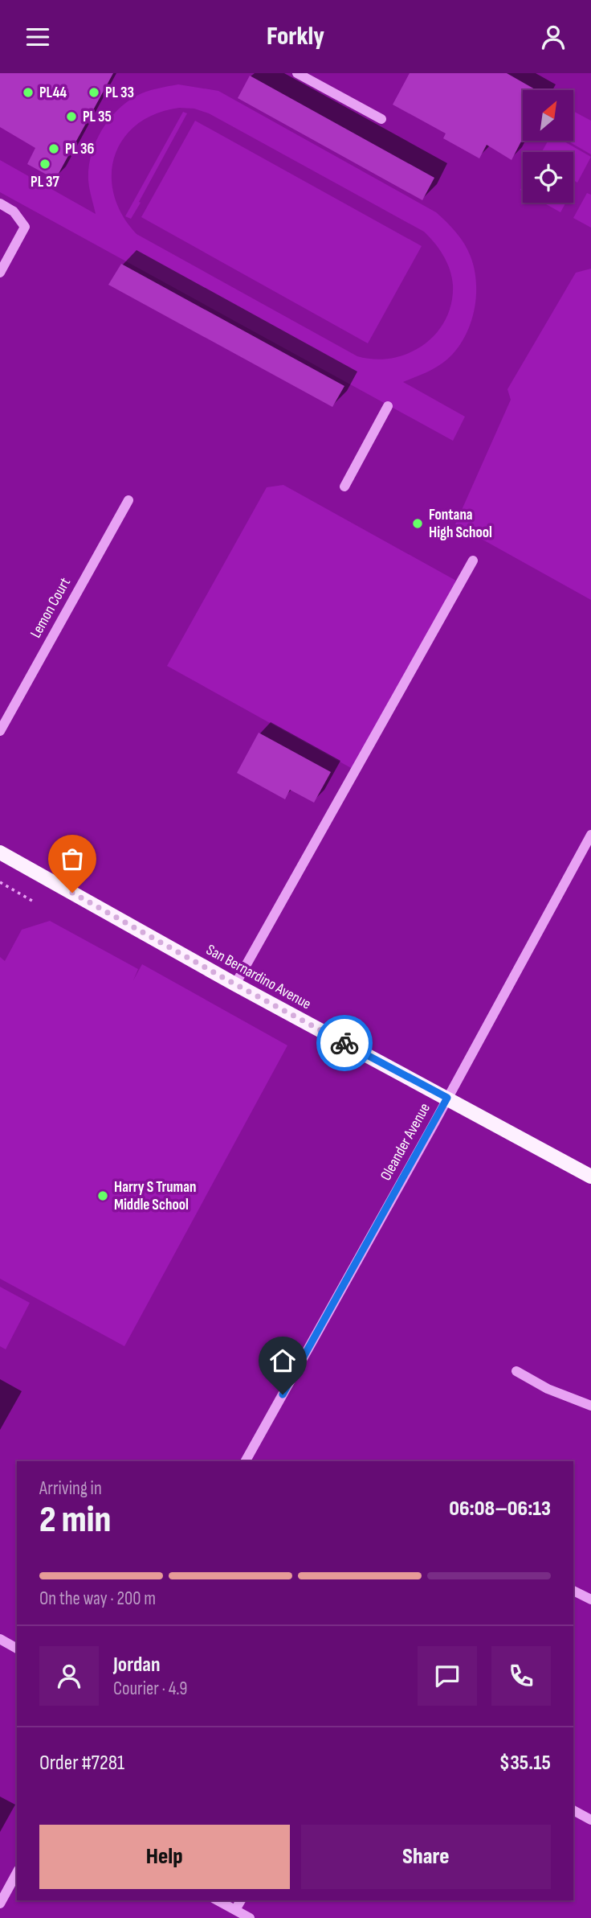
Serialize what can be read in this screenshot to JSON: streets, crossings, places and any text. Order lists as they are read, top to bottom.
{
  "streets": {
    "main road": ["San Bernardino Avenue"],
    "street": ["Lemon Court", "Oleander Avenue"]
  },
  "crossings": [
    ["San Bernardino Avenue", "Oleander Avenue"]
  ],
  "places": [
    "PL44",
    "PL 33",
    "PL 35",
    "PL 36",
    "PL 37",
    "Fontana High School",
    "Harry S Truman Middle School"
  ],
  "north": "top right",
  "page": {
    "header": "Forkly",
    "heading": ["2 min", "Arriving in", "06:08–06:13"],
    "panel": [
      "Jordan",
      "Courier · 4.9",
      "Order #7281",
      "$35.15"
    ],
    "bar": "On the way · 200 m",
    "buttons": ["Help", "Share"]
  }
}
